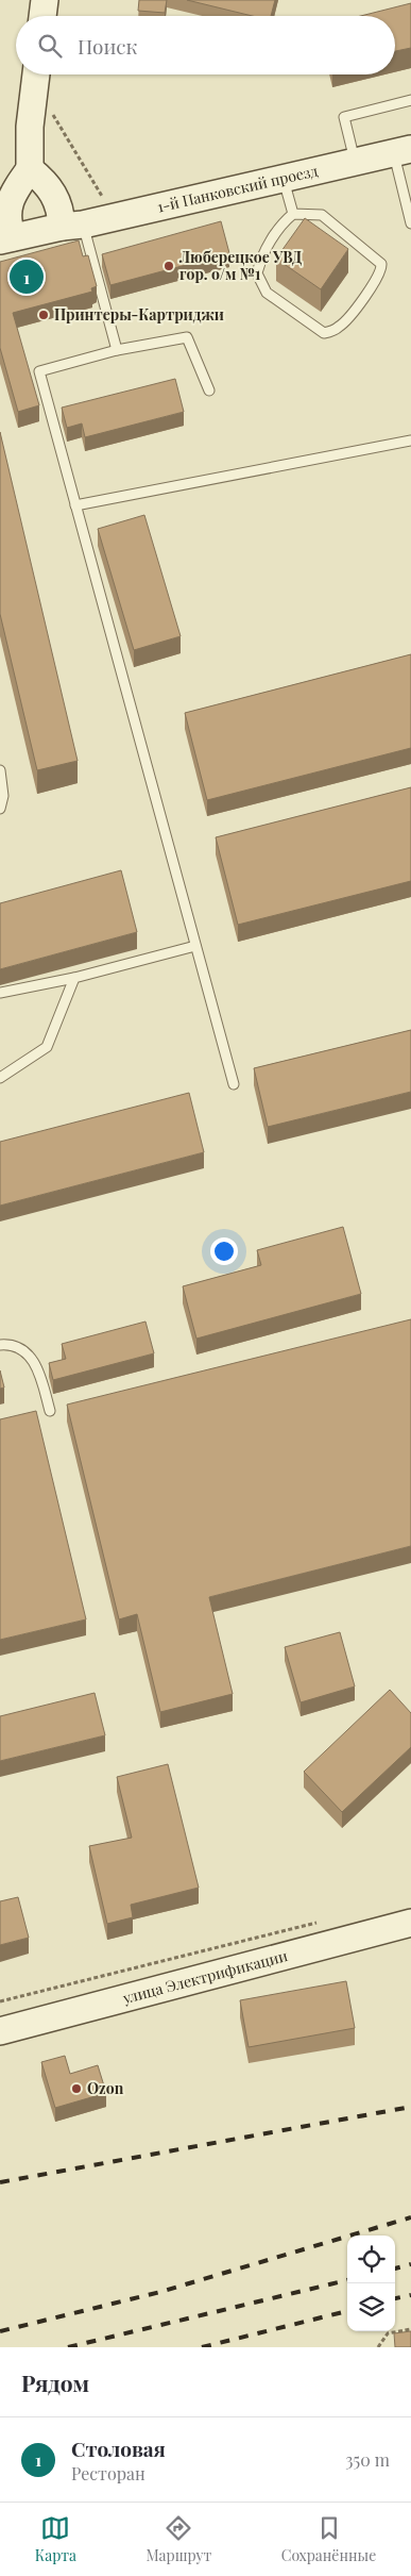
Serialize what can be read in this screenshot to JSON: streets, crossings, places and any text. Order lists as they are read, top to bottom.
{
  "streets": {
    "street": ["1-й Панковский проезд", "улица Электрификации"]
  },
  "places": ["Люберецкое УВД гор. о/м №1", "Принтеры-Картриджи", "Ozon"],
  "page": {
    "search": "Поиск",
    "pins": "1",
    "heading": "Рядом",
    "list": [
      {
        "mark": "1",
        "name": "Столовая",
        "note": "Ресторан",
        "value": "350 m"
      }
    ],
    "nav": ["Карта", "Маршрут", "Сохранённые"]
  }
}
